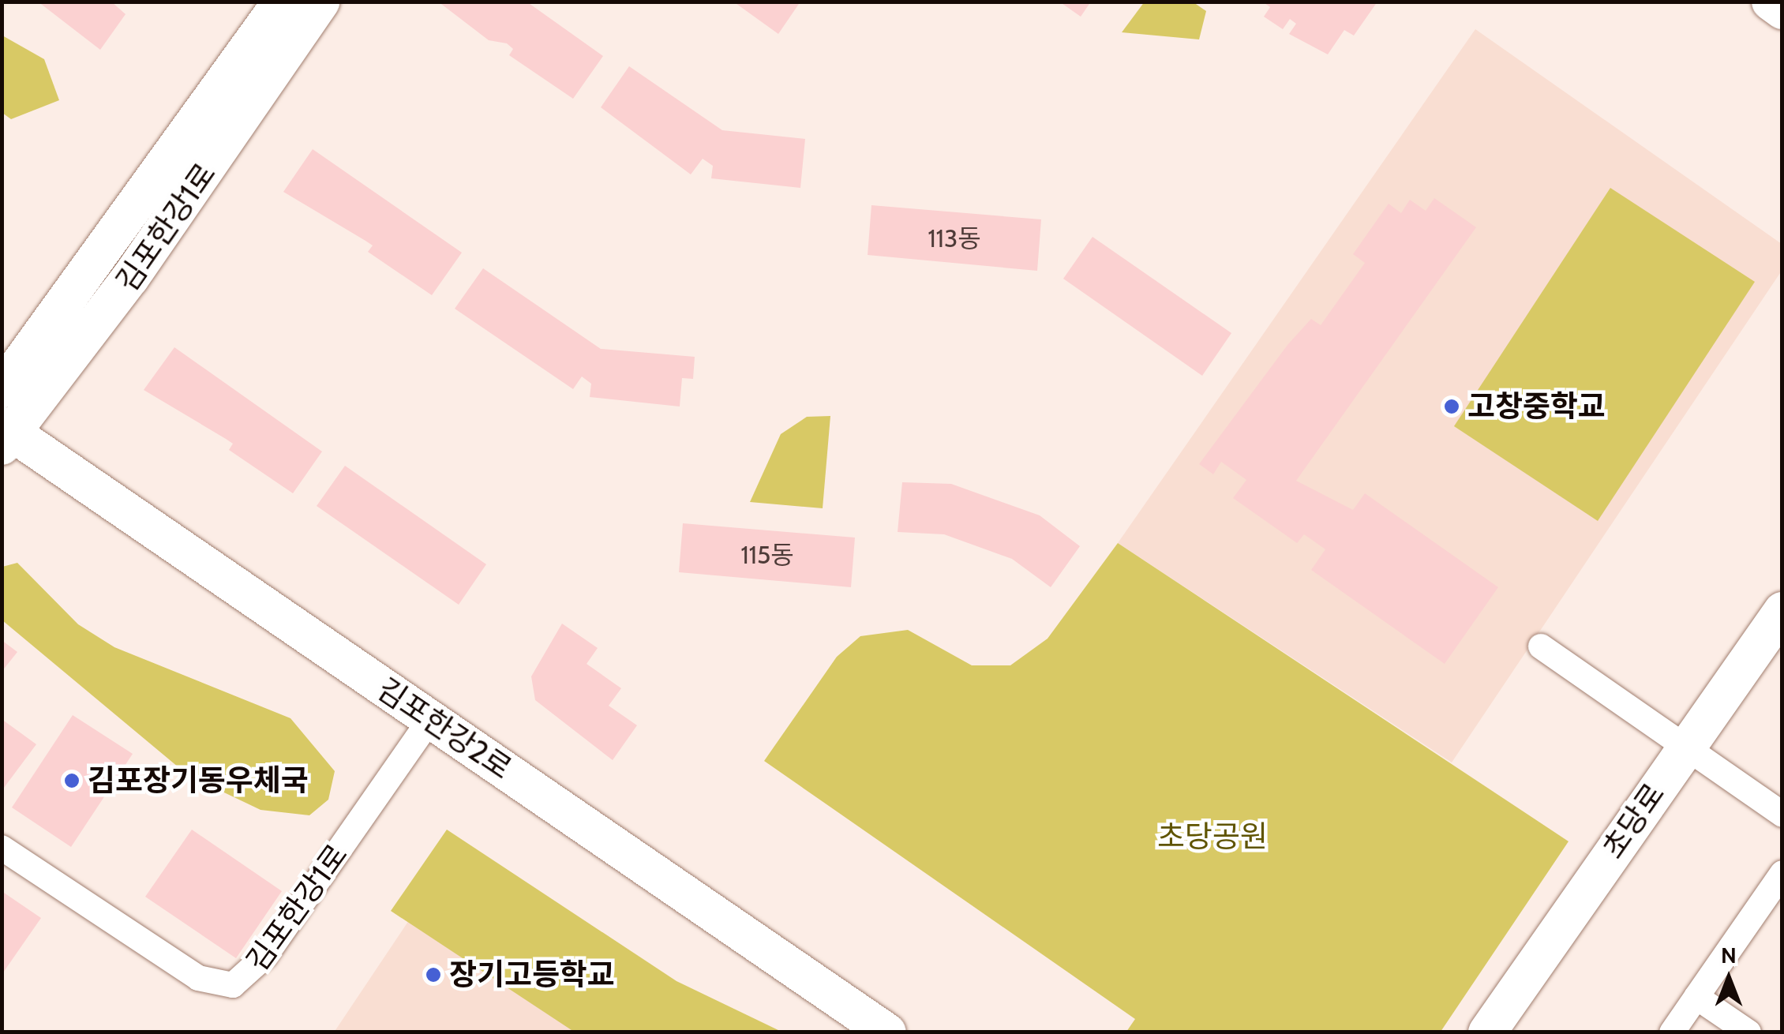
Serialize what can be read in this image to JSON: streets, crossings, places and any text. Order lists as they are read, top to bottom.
{
  "streets": {
    "street": ["김포한강1로", "김포한강2로", "초당로"]
  },
  "crossings": [
    ["김포한강1로", "김포한강2로"]
  ],
  "parks": ["초당공원"],
  "places": ["고창중학교", "김포장기동우체국", "장기고등학교"],
  "house_numbers": ["113동", "115동"],
  "north": "top"
}
